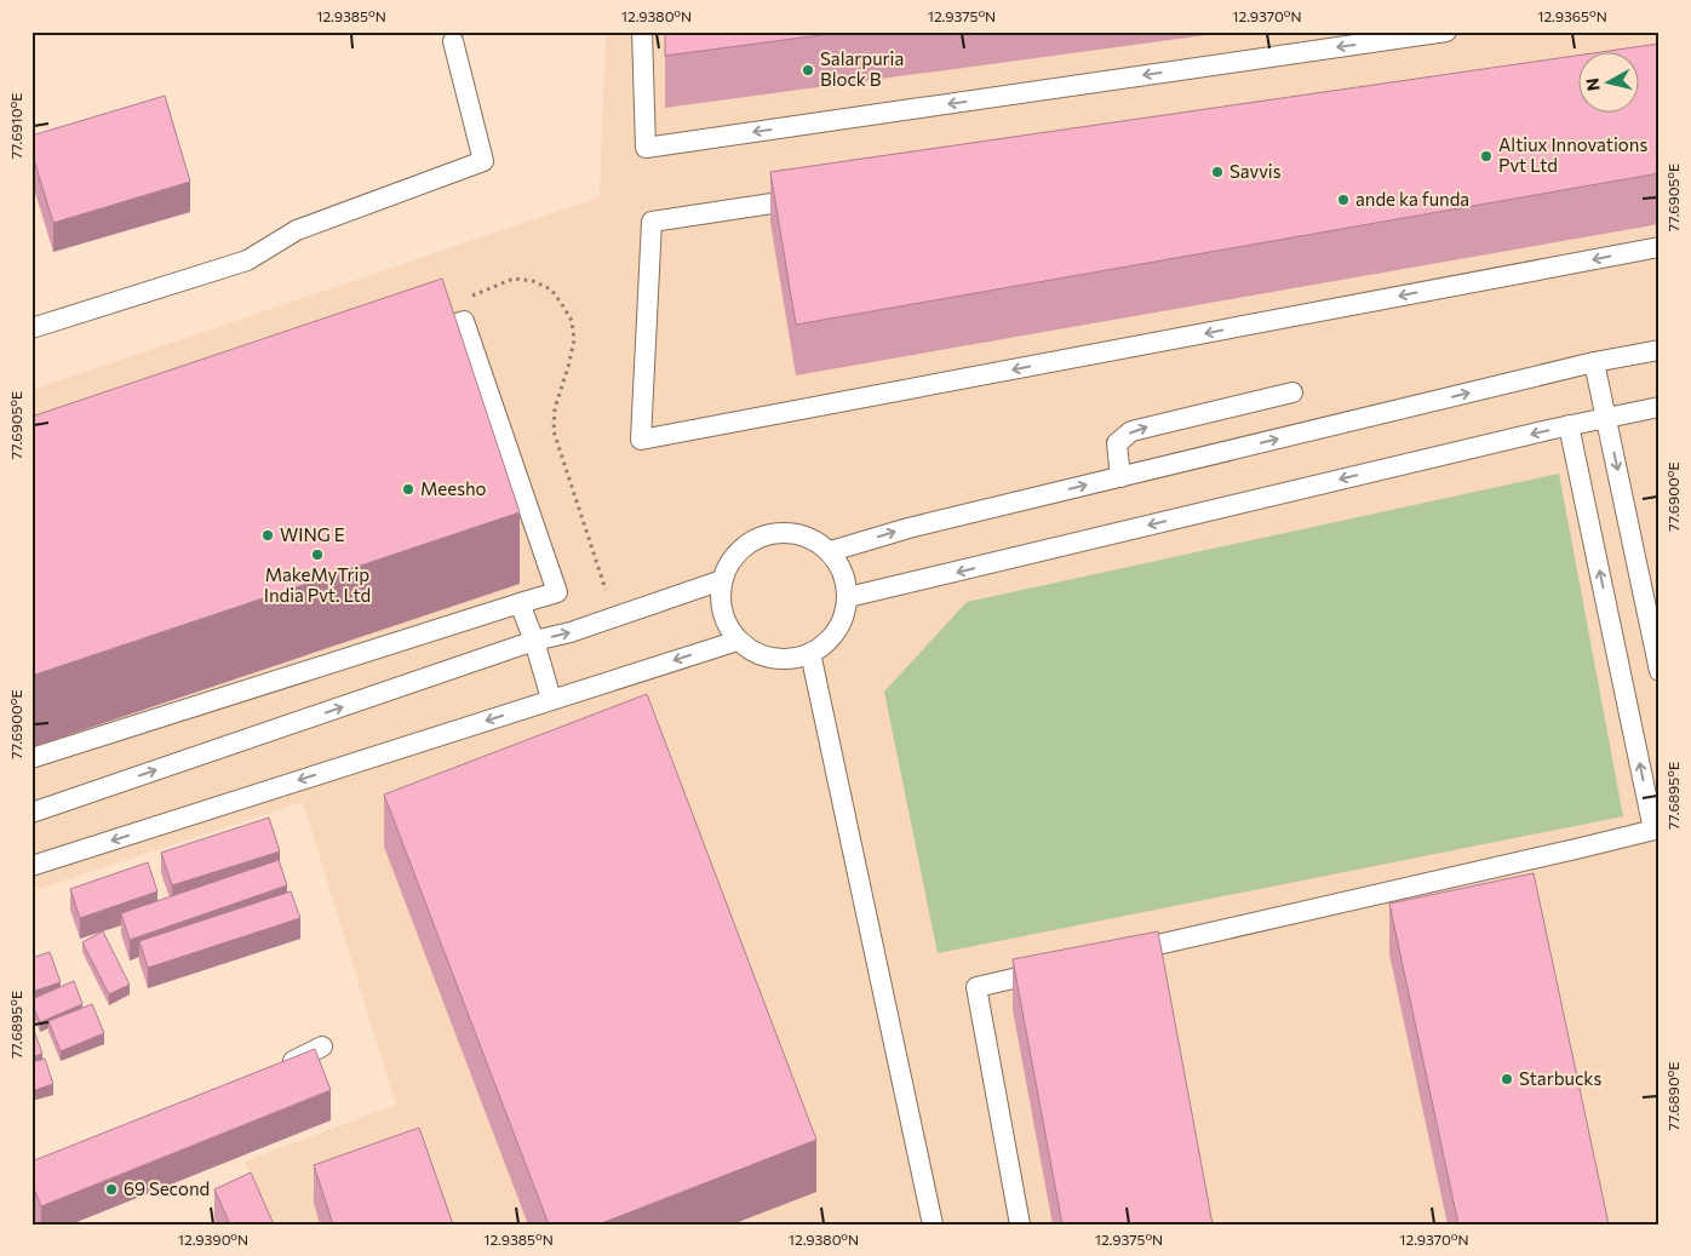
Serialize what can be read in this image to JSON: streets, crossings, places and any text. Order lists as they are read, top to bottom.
{
  "places": [
    "Salarpuria Block B",
    "Altiux Innovations Pvt Ltd",
    "Savvis",
    "ande ka funda",
    "Meesho",
    "WING E",
    "MakeMyTrip India Pvt. Ltd",
    "Starbucks",
    "69 Second"
  ],
  "north": "left",
  "coordinates": [
    "12.9385°N",
    "12.9380°N",
    "12.9375°N",
    "12.9370°N",
    "12.9365°N",
    "77.6910°E",
    "77.6905°E",
    "77.6900°E",
    "77.6895°E",
    "77.6890°E",
    "12.9390°N"
  ]
}
